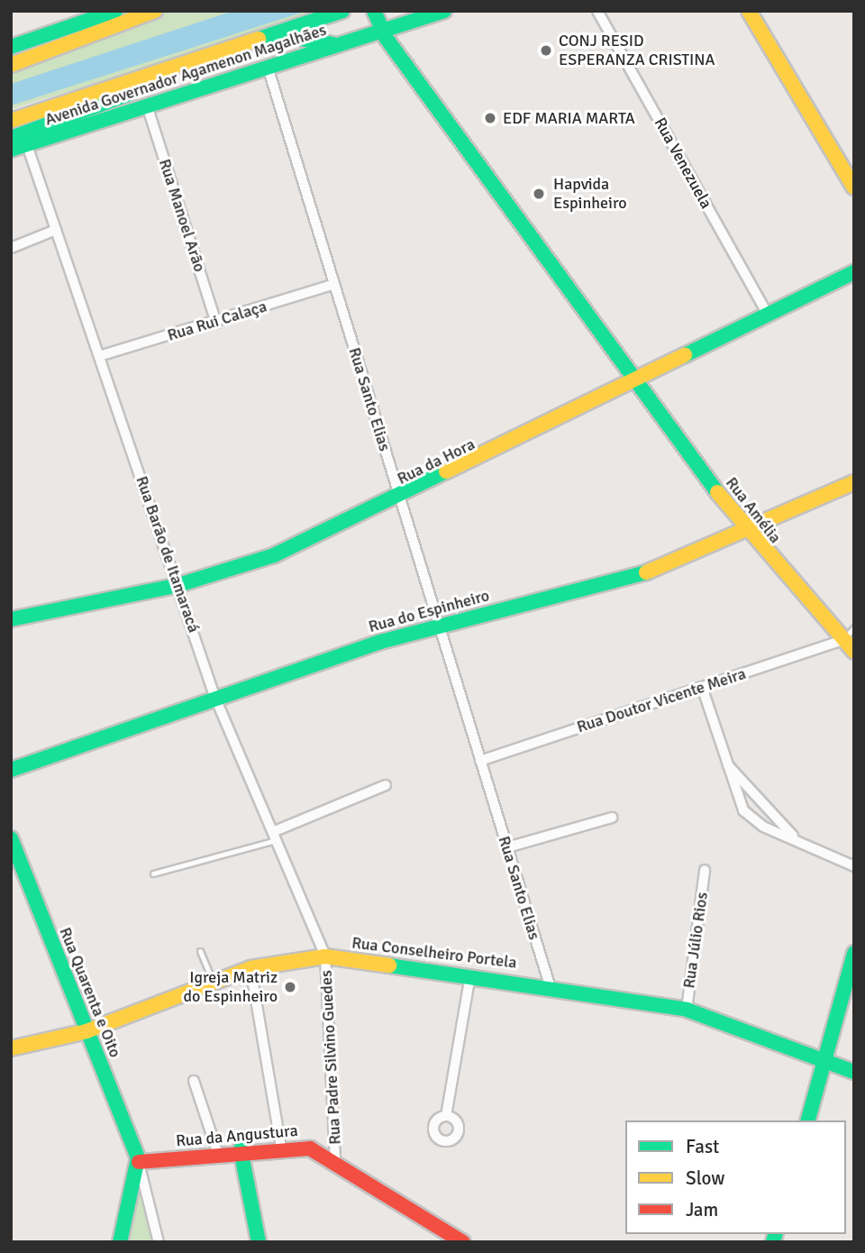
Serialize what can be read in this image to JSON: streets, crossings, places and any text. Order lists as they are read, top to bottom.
{
  "streets": {
    "main road": [
      "Avenida Governador Agamenon Magalhães",
      "Rua da Hora",
      "Rua Amélia",
      "Rua do Espinheiro",
      "Rua Conselheiro Portela",
      "Rua Quarenta e Oito",
      "Rua da Angustura"
    ],
    "street": [
      "Rua Venezuela",
      "Rua Manoel Arão",
      "Rua Rui Calaça",
      "Rua Santo Elias",
      "Rua Barão de Itamaracá",
      "Rua Doutor Vicente Meira",
      "Rua Júlio Rios",
      "Rua Padre Silvino Guedes"
    ]
  },
  "crossings": [
    ["Avenida Governador Agamenon Magalhães", "Rua Manoel Arão"],
    ["Avenida Governador Agamenon Magalhães", "Rua Santo Elias"],
    ["Avenida Governador Agamenon Magalhães", "Rua Amélia"],
    ["Avenida Governador Agamenon Magalhães", "Rua Barão de Itamaracá"],
    ["Rua Venezuela", "Rua da Hora"],
    ["Rua Manoel Arão", "Rua Rui Calaça"],
    ["Rua Rui Calaça", "Rua Santo Elias"],
    ["Rua Rui Calaça", "Rua Barão de Itamaracá"],
    ["Rua Santo Elias", "Rua da Hora"],
    ["Rua Santo Elias", "Rua do Espinheiro"],
    ["Rua Santo Elias", "Rua Doutor Vicente Meira"],
    ["Rua Santo Elias", "Rua Conselheiro Portela"],
    ["Rua da Hora", "Rua Amélia"],
    ["Rua da Hora", "Rua Barão de Itamaracá"],
    ["Rua Amélia", "Rua do Espinheiro"],
    ["Rua Amélia", "Rua Doutor Vicente Meira"],
    ["Rua Barão de Itamaracá", "Rua do Espinheiro"],
    ["Rua Barão de Itamaracá", "Rua Conselheiro Portela"],
    ["Rua Barão de Itamaracá", "Rua Padre Silvino Guedes"],
    ["Rua Júlio Rios", "Rua Conselheiro Portela"],
    ["Rua Conselheiro Portela", "Rua Quarenta e Oito"],
    ["Rua Conselheiro Portela", "Rua Padre Silvino Guedes"],
    ["Rua Quarenta e Oito", "Rua da Angustura"],
    ["Rua Padre Silvino Guedes", "Rua da Angustura"]
  ],
  "places": [
    "CONJ RESID ESPERANZA CRISTINA",
    "EDF MARIA MARTA",
    "Hapvida Espinheiro",
    "Igreja Matriz do Espinheiro"
  ],
  "legend": ["Fast", "Slow", "Jam"]
}
